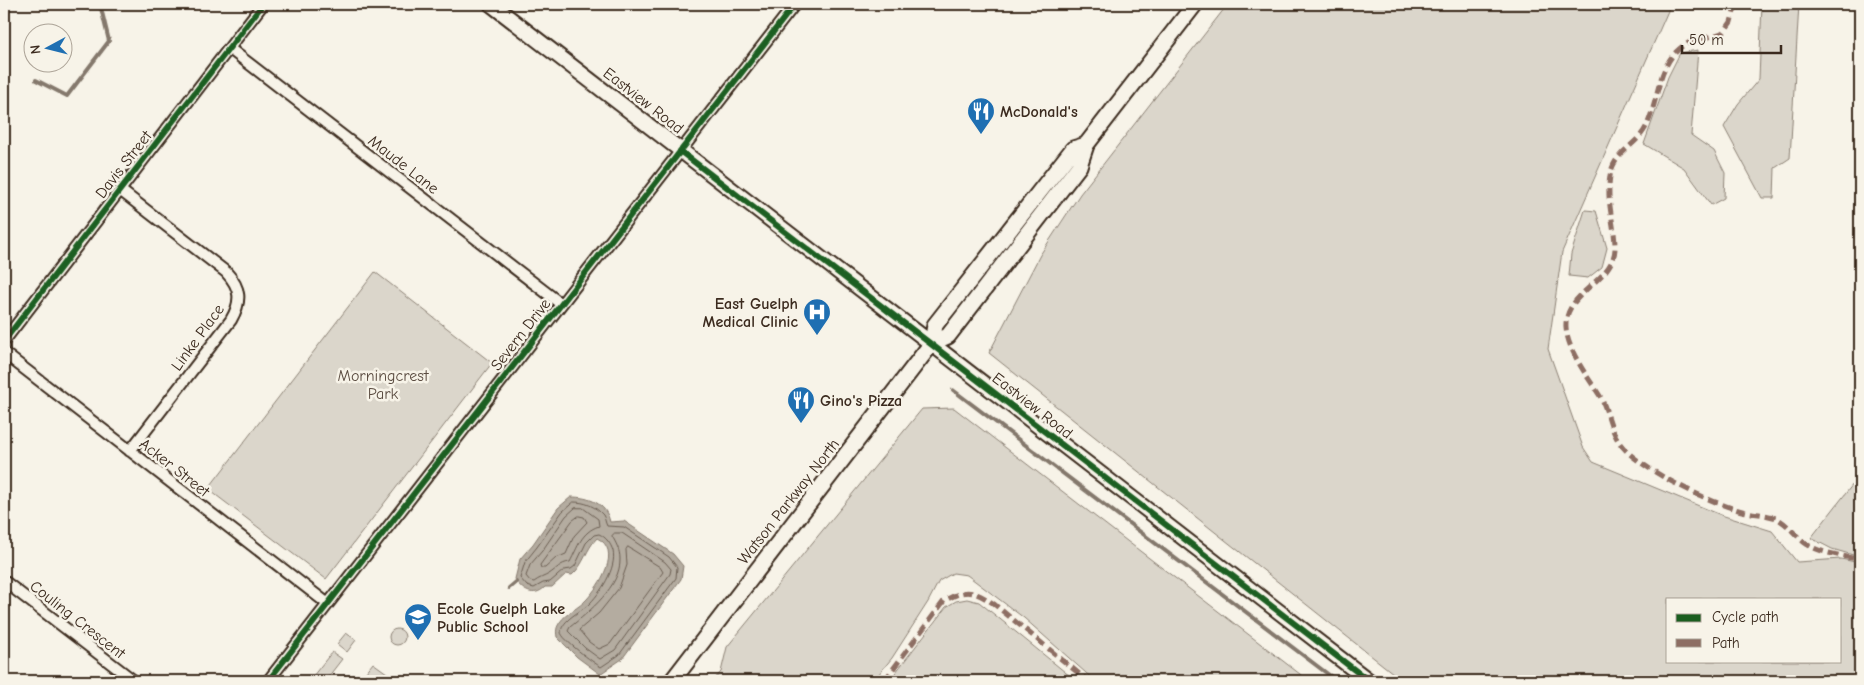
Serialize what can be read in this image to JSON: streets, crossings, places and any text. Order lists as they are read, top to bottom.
{
  "streets": {
    "main road": ["Watson Parkway North"],
    "street": [
      "Eastview Road",
      "Davis Street",
      "Maude Lane",
      "Severn Drive",
      "Linke Place",
      "Acker Street",
      "Couling Crescent"
    ]
  },
  "crossings": [
    ["Eastview Road", "Severn Drive"],
    ["Eastview Road", "Watson Parkway North"],
    ["Davis Street", "Maude Lane"],
    ["Davis Street", "Linke Place"],
    ["Maude Lane", "Severn Drive"],
    ["Severn Drive", "Acker Street"],
    ["Linke Place", "Acker Street"]
  ],
  "parks": ["Morningcrest Park"],
  "places": {
    "restaurant": ["McDonald's", "Gino's Pizza"],
    "hospital": ["East Guelph Medical Clinic"],
    "school or university": ["Ecole Guelph Lake Public School"]
  },
  "legend": ["Cycle path", "Path"],
  "scale_bar": "50 m",
  "north": "left"
}
